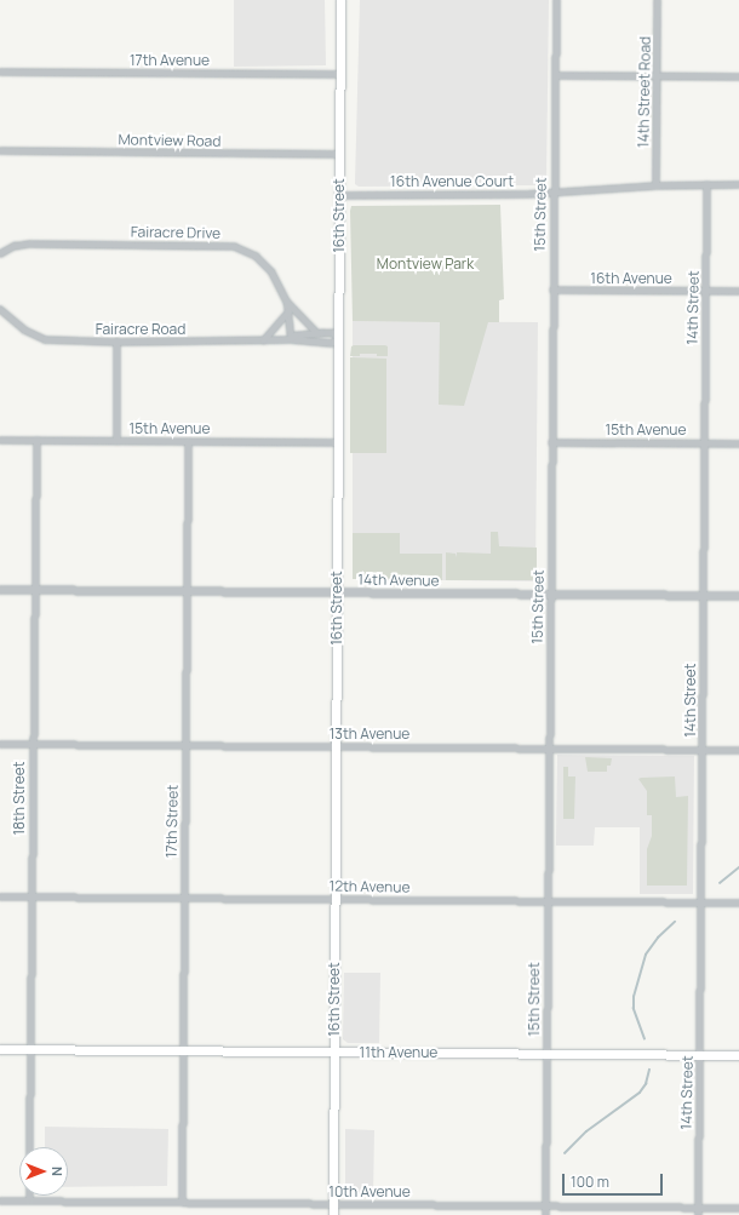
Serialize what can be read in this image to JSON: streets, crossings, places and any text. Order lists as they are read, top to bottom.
{
  "streets": {
    "main road": ["16th Street", "11th Avenue"],
    "street": [
      "17th Avenue",
      "14th Street Road",
      "Montview Road",
      "16th Avenue Court",
      "15th Street",
      "Fairacre Drive",
      "16th Avenue",
      "14th Street",
      "Fairacre Road",
      "15th Avenue",
      "14th Avenue",
      "13th Avenue",
      "18th Street",
      "17th Street",
      "12th Avenue",
      "10th Avenue"
    ]
  },
  "crossings": [
    ["17th Avenue", "16th Street"],
    ["14th Street Road", "16th Avenue Court"],
    ["Montview Road", "16th Street"],
    ["16th Avenue Court", "15th Street"],
    ["16th Avenue Court", "16th Street"],
    ["16th Avenue Court", "14th Street"],
    ["15th Street", "16th Avenue"],
    ["15th Street", "15th Avenue"],
    ["15th Street", "14th Avenue"],
    ["15th Street", "13th Avenue"],
    ["15th Street", "12th Avenue"],
    ["15th Street", "11th Avenue"],
    ["15th Street", "10th Avenue"],
    ["16th Street", "Fairacre Road"],
    ["16th Street", "15th Avenue"],
    ["16th Street", "14th Avenue"],
    ["16th Street", "13th Avenue"],
    ["16th Street", "12th Avenue"],
    ["16th Street", "11th Avenue"],
    ["16th Street", "10th Avenue"],
    ["Fairacre Drive", "Fairacre Road"],
    ["16th Avenue", "14th Street"],
    ["14th Street", "15th Avenue"],
    ["14th Street", "14th Avenue"],
    ["14th Street", "13th Avenue"],
    ["14th Street", "12th Avenue"],
    ["14th Street", "11th Avenue"],
    ["14th Street", "10th Avenue"],
    ["15th Avenue", "18th Street"],
    ["15th Avenue", "17th Street"],
    ["14th Avenue", "18th Street"],
    ["14th Avenue", "17th Street"],
    ["13th Avenue", "18th Street"],
    ["13th Avenue", "17th Street"],
    ["18th Street", "12th Avenue"],
    ["18th Street", "11th Avenue"],
    ["17th Street", "12th Avenue"],
    ["17th Street", "11th Avenue"],
    ["17th Street", "10th Avenue"]
  ],
  "parks": ["Montview Park"],
  "scale_bar": "100 m",
  "north": "right"
}
